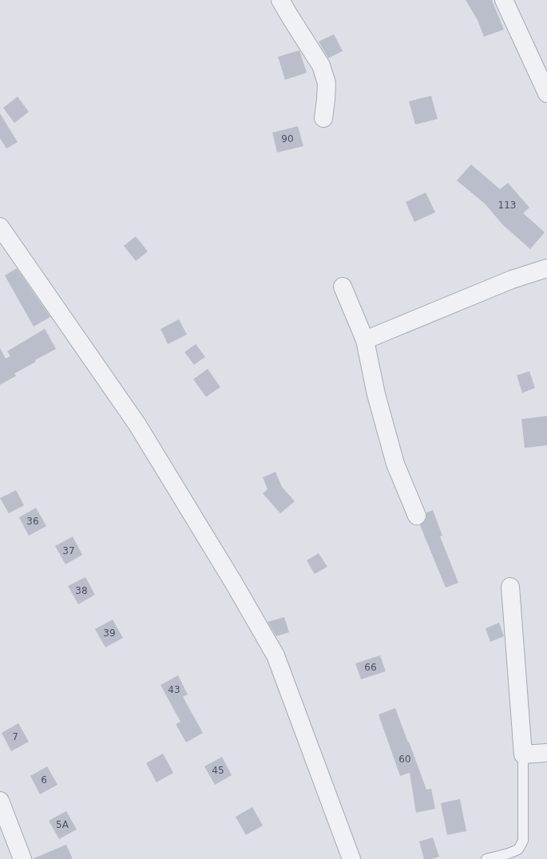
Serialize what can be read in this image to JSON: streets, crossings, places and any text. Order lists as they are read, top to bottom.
{
  "house_numbers": [
    "90",
    "113",
    "36",
    "37",
    "38",
    "39",
    "66",
    "43",
    "7",
    "60",
    "45",
    "6",
    "5А"
  ]
}
